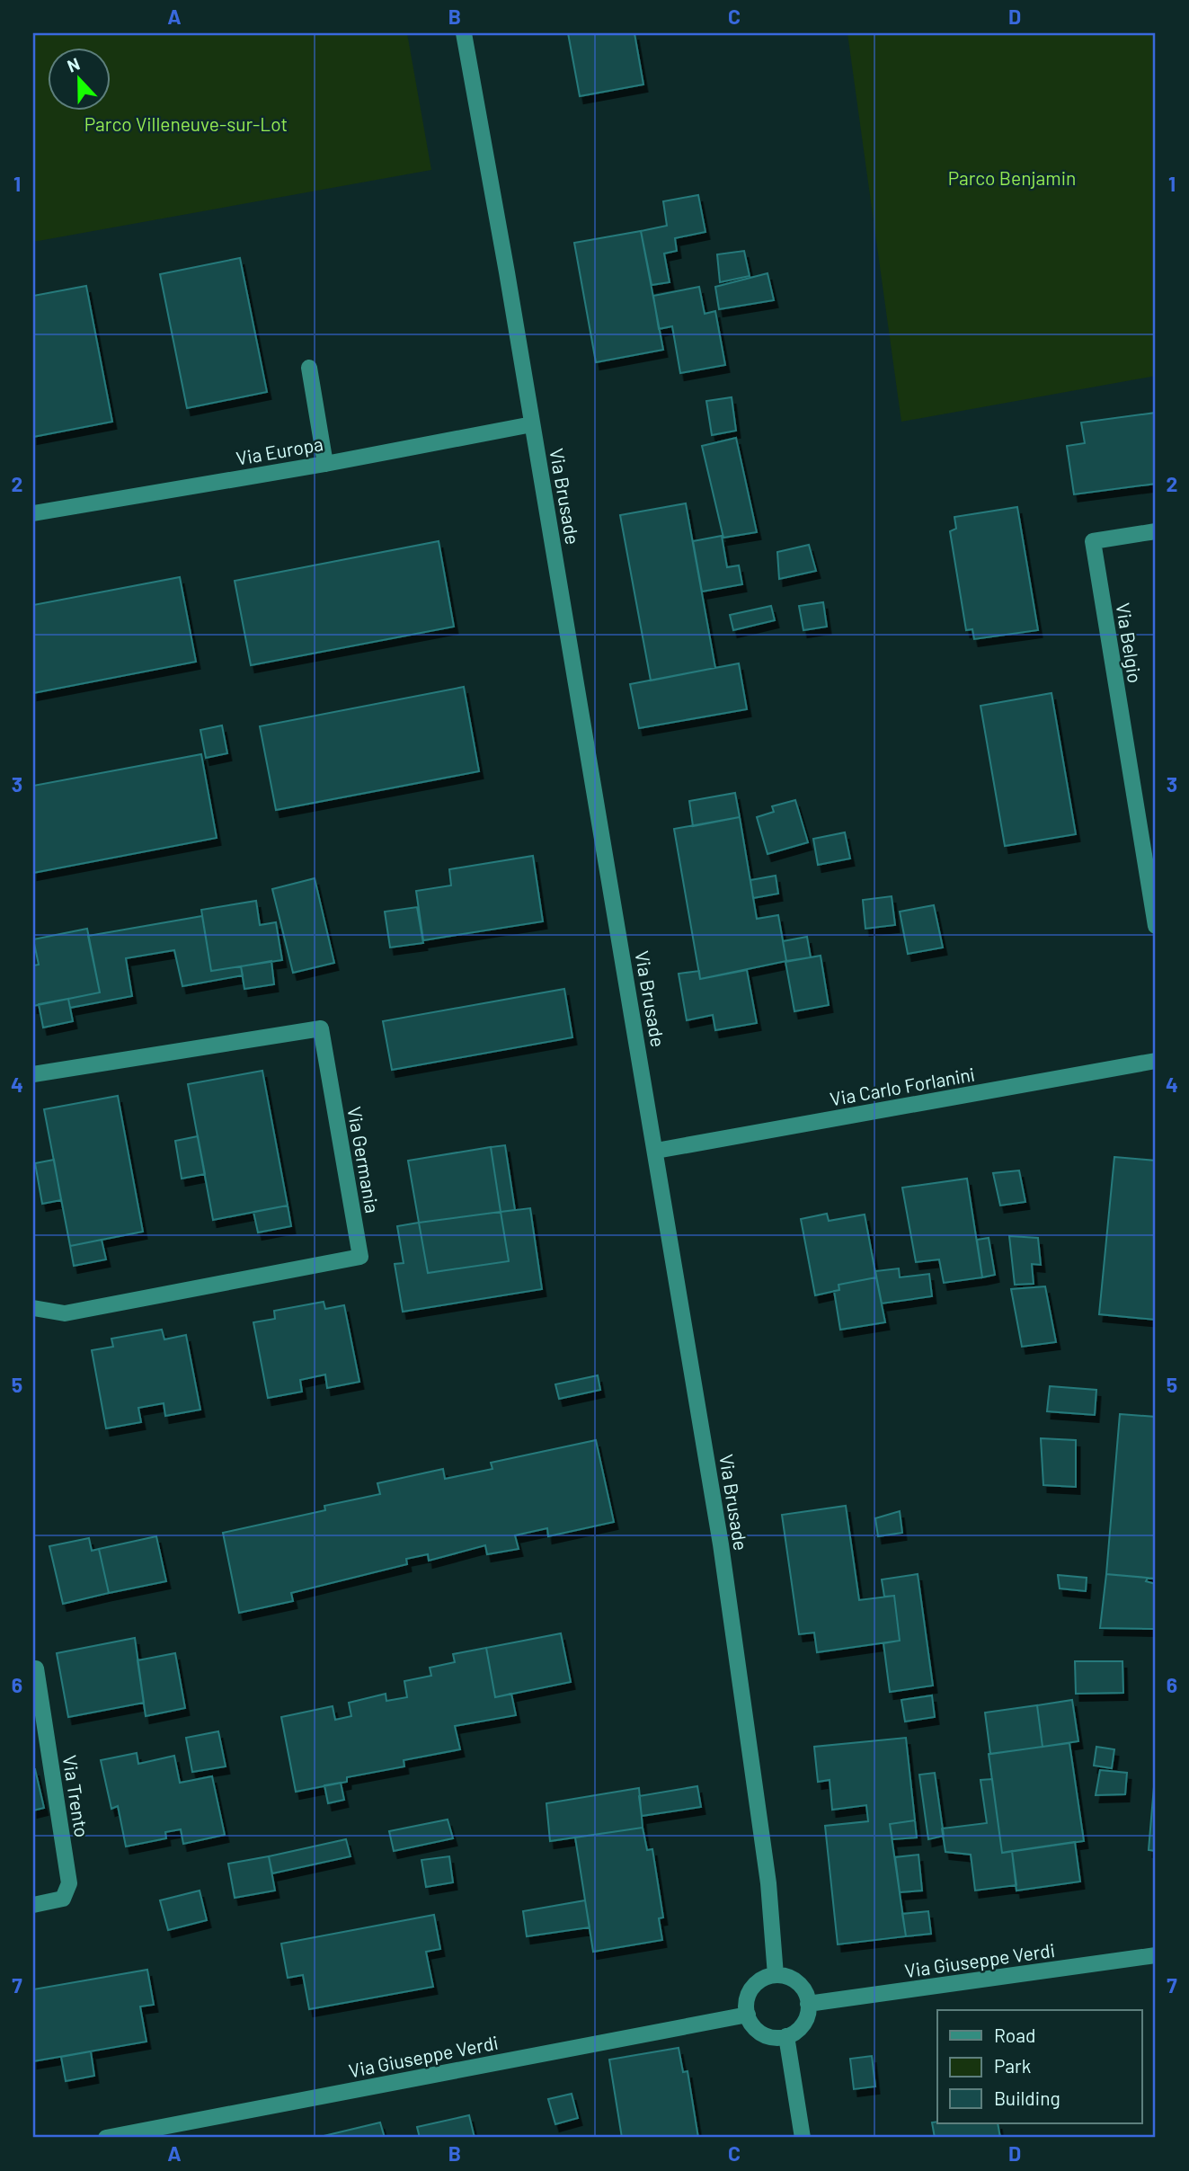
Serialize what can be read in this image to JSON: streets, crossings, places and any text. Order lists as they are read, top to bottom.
{
  "streets": {
    "street": [
      "Via Europa",
      "Via Brusade",
      "Via Belgio",
      "Via Carlo Forlanini",
      "Via Germania",
      "Via Trento",
      "Via Giuseppe Verdi"
    ]
  },
  "crossings": [
    ["Via Europa", "Via Brusade"],
    ["Via Brusade", "Via Carlo Forlanini"],
    ["Via Brusade", "Via Giuseppe Verdi"]
  ],
  "parks": ["Parco Villeneuve-sur-Lot", "Parco Benjamin"],
  "legend": ["Road", "Park", "Building"],
  "north": "top",
  "grid": {
    "columns": [
      "A",
      "B",
      "C",
      "D"
    ],
    "rows": [
      "1",
      "2",
      "3",
      "4",
      "5",
      "6",
      "7"
    ]
  }
}
